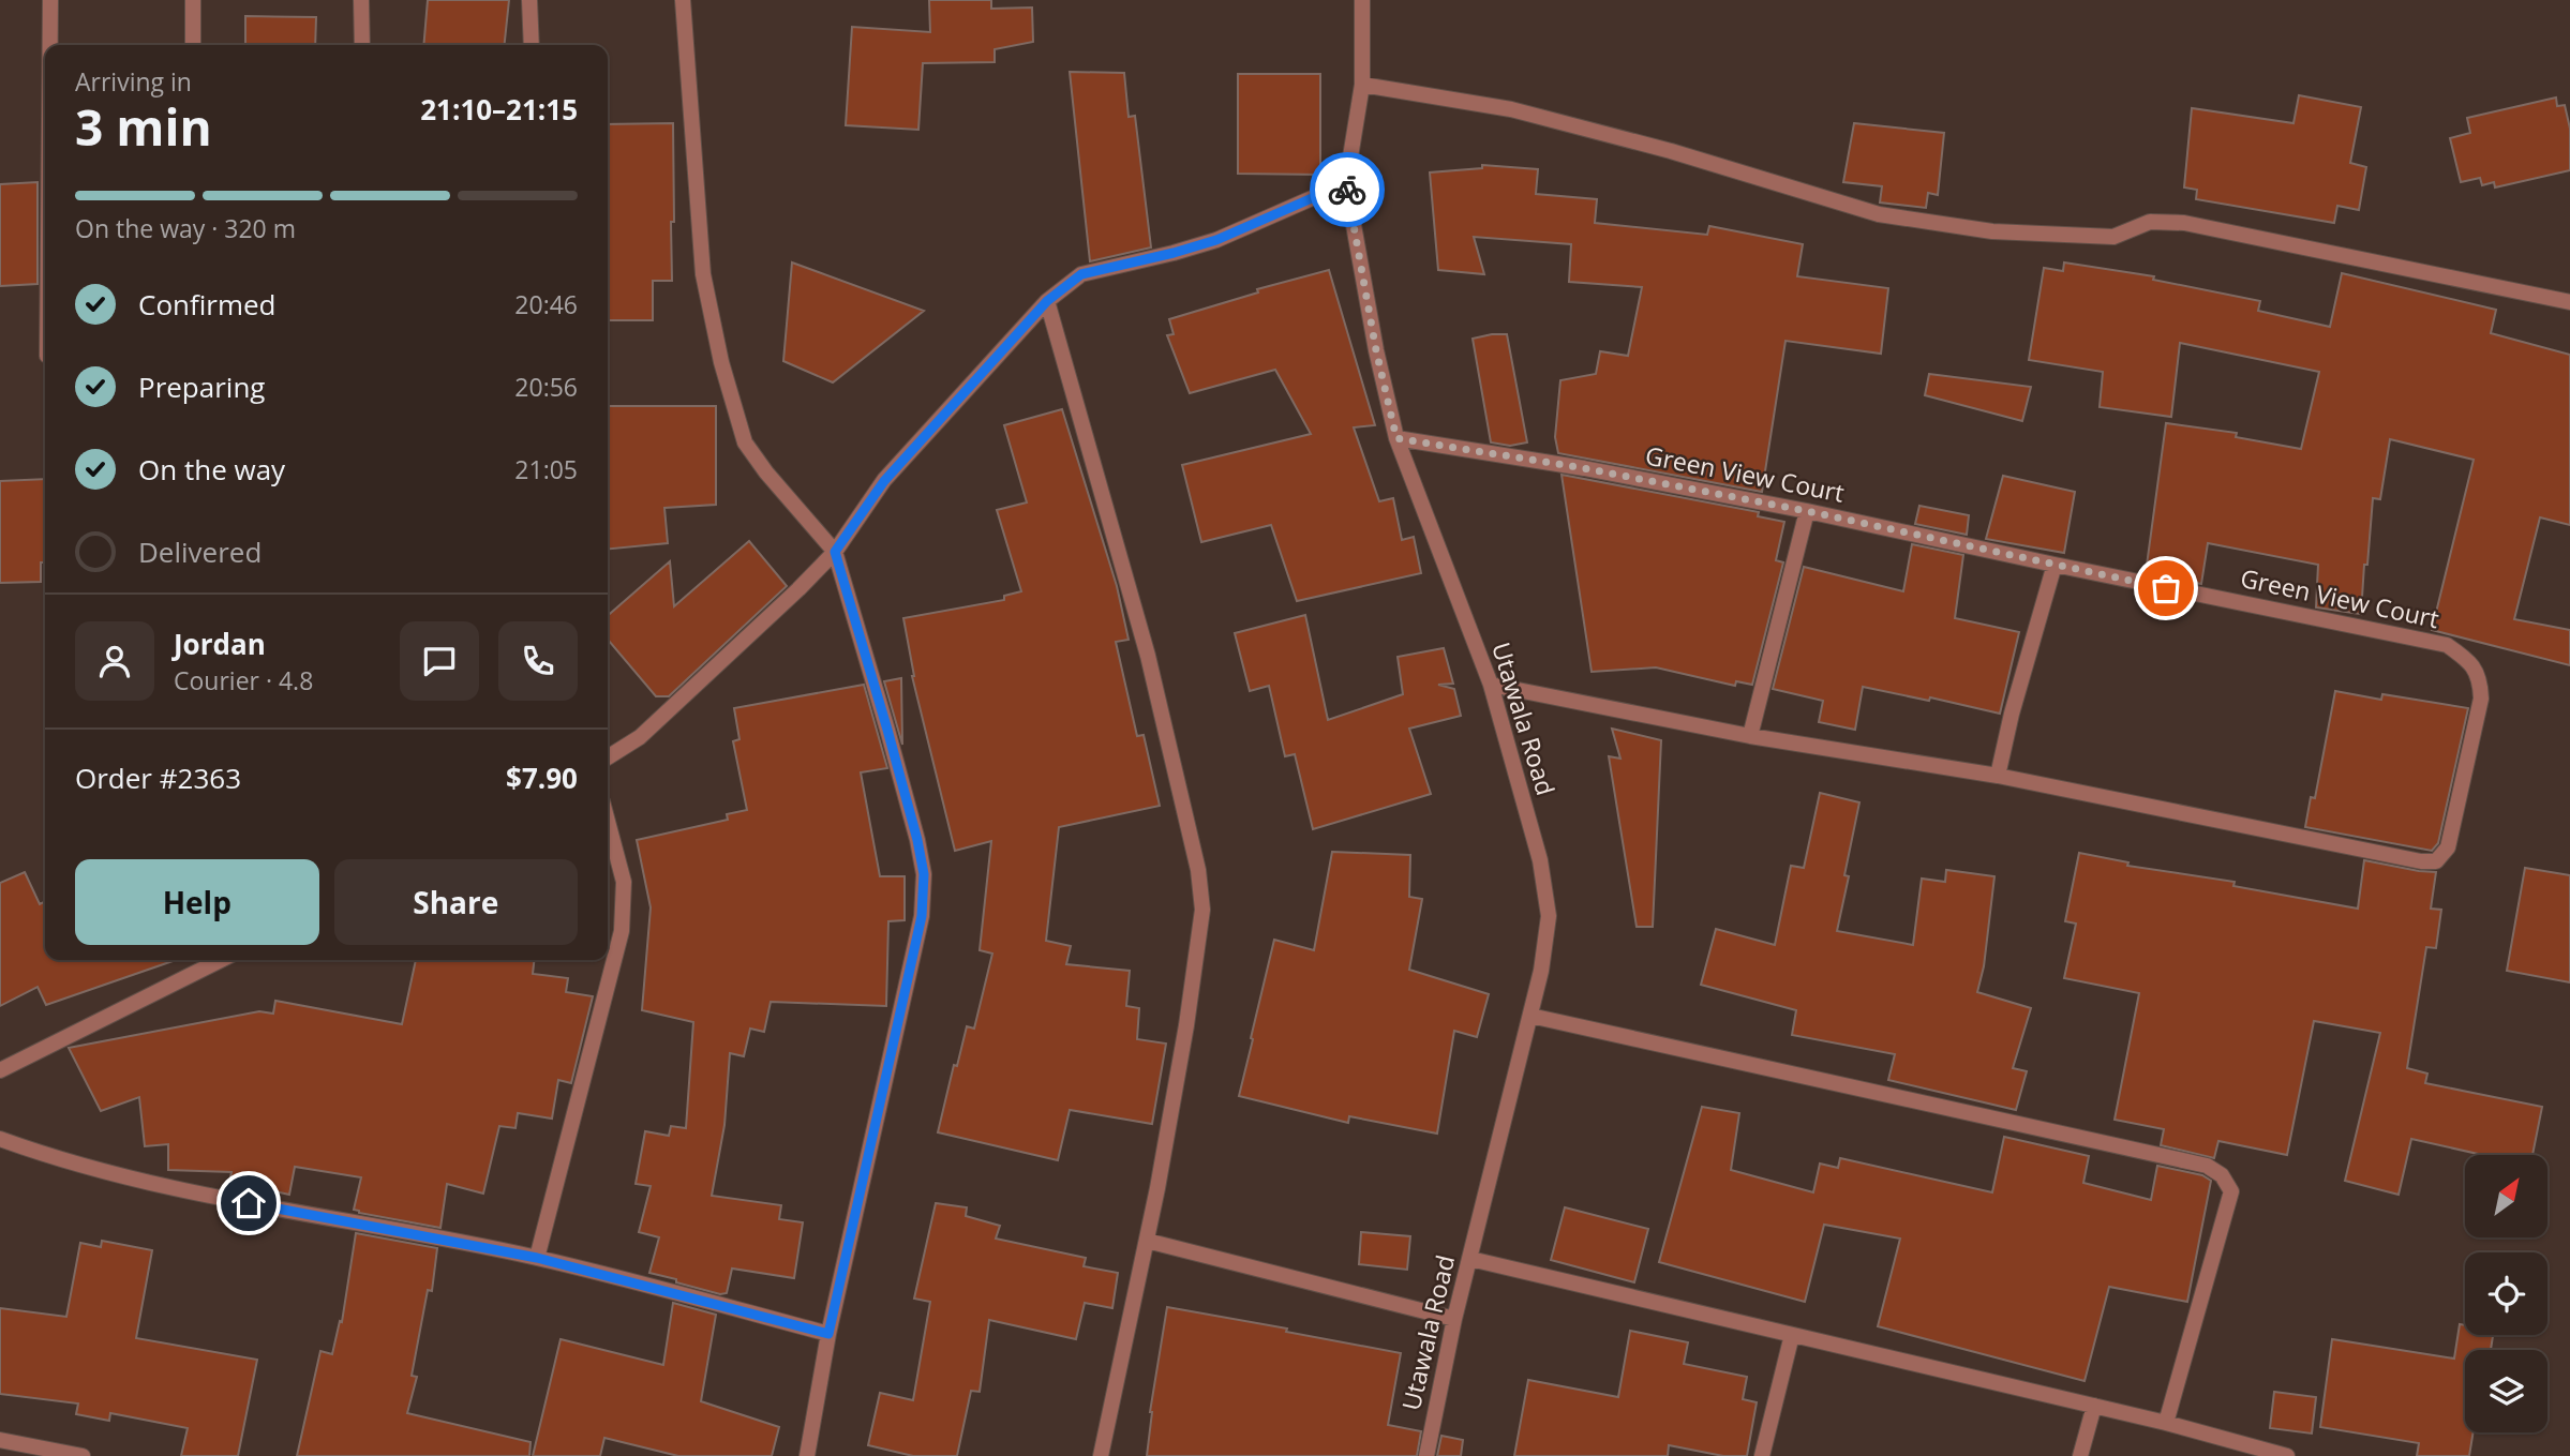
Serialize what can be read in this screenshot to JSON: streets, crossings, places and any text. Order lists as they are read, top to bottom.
{
  "streets": {
    "street": ["Green View Court", "Utawala Road"]
  },
  "crossings": [
    ["Green View Court", "Utawala Road"]
  ],
  "north": "top right",
  "page": {
    "heading": ["3 min", "Arriving in", "21:10–21:15"],
    "panel": [
      "Jordan",
      "Courier · 4.8",
      "Order #2363",
      "$7.90"
    ],
    "bar": "On the way · 320 m",
    "list": [
      ["Confirmed", "20:46"],
      ["Preparing", "20:56"],
      ["On the way", "21:05"],
      "Delivered"
    ],
    "buttons": ["Help", "Share"]
  }
}
